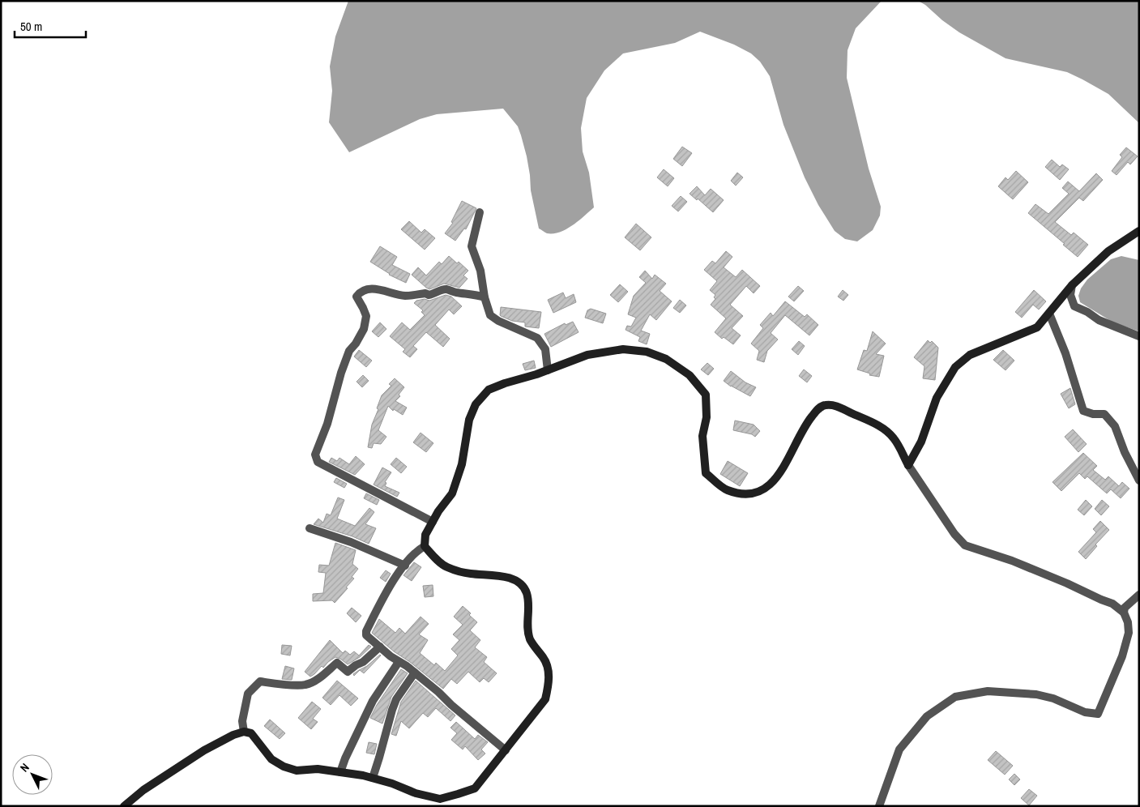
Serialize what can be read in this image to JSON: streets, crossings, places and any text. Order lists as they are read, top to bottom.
{
  "scale_bar": "50 m",
  "north": "top left"
}
